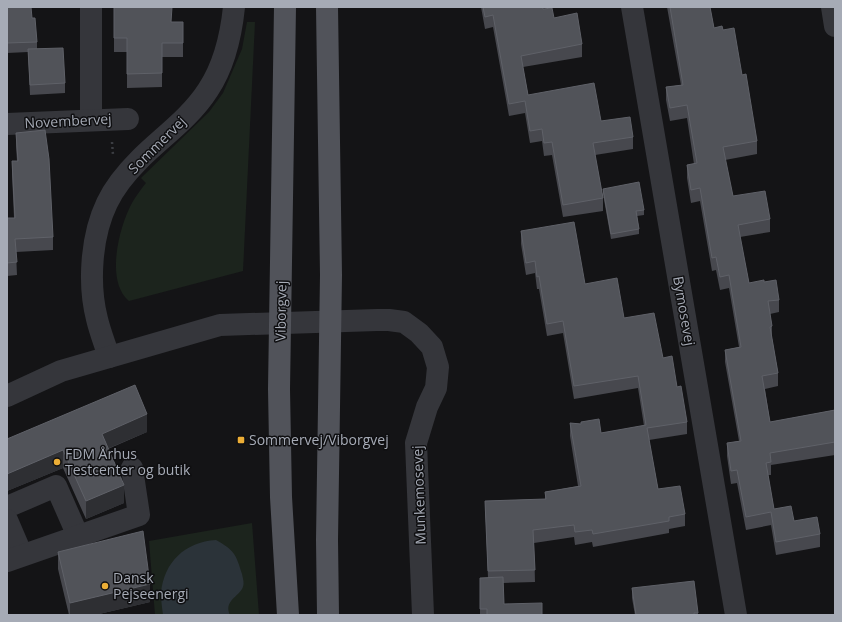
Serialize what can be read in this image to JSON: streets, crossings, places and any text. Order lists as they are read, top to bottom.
{
  "streets": {
    "main road": ["Viborgvej"],
    "street": [
      "Novembervej",
      "Sommervej",
      "Bymosevej",
      "Munkemosevej"
    ]
  },
  "crossings": [
    ["Viborgvej", "Munkemosevej"]
  ],
  "places": {
    "transit": ["Sommervej/Viborgvej"],
    "other": ["FDM Århus Testcenter og butik", "Dansk Pejseenergi"]
  }
}
